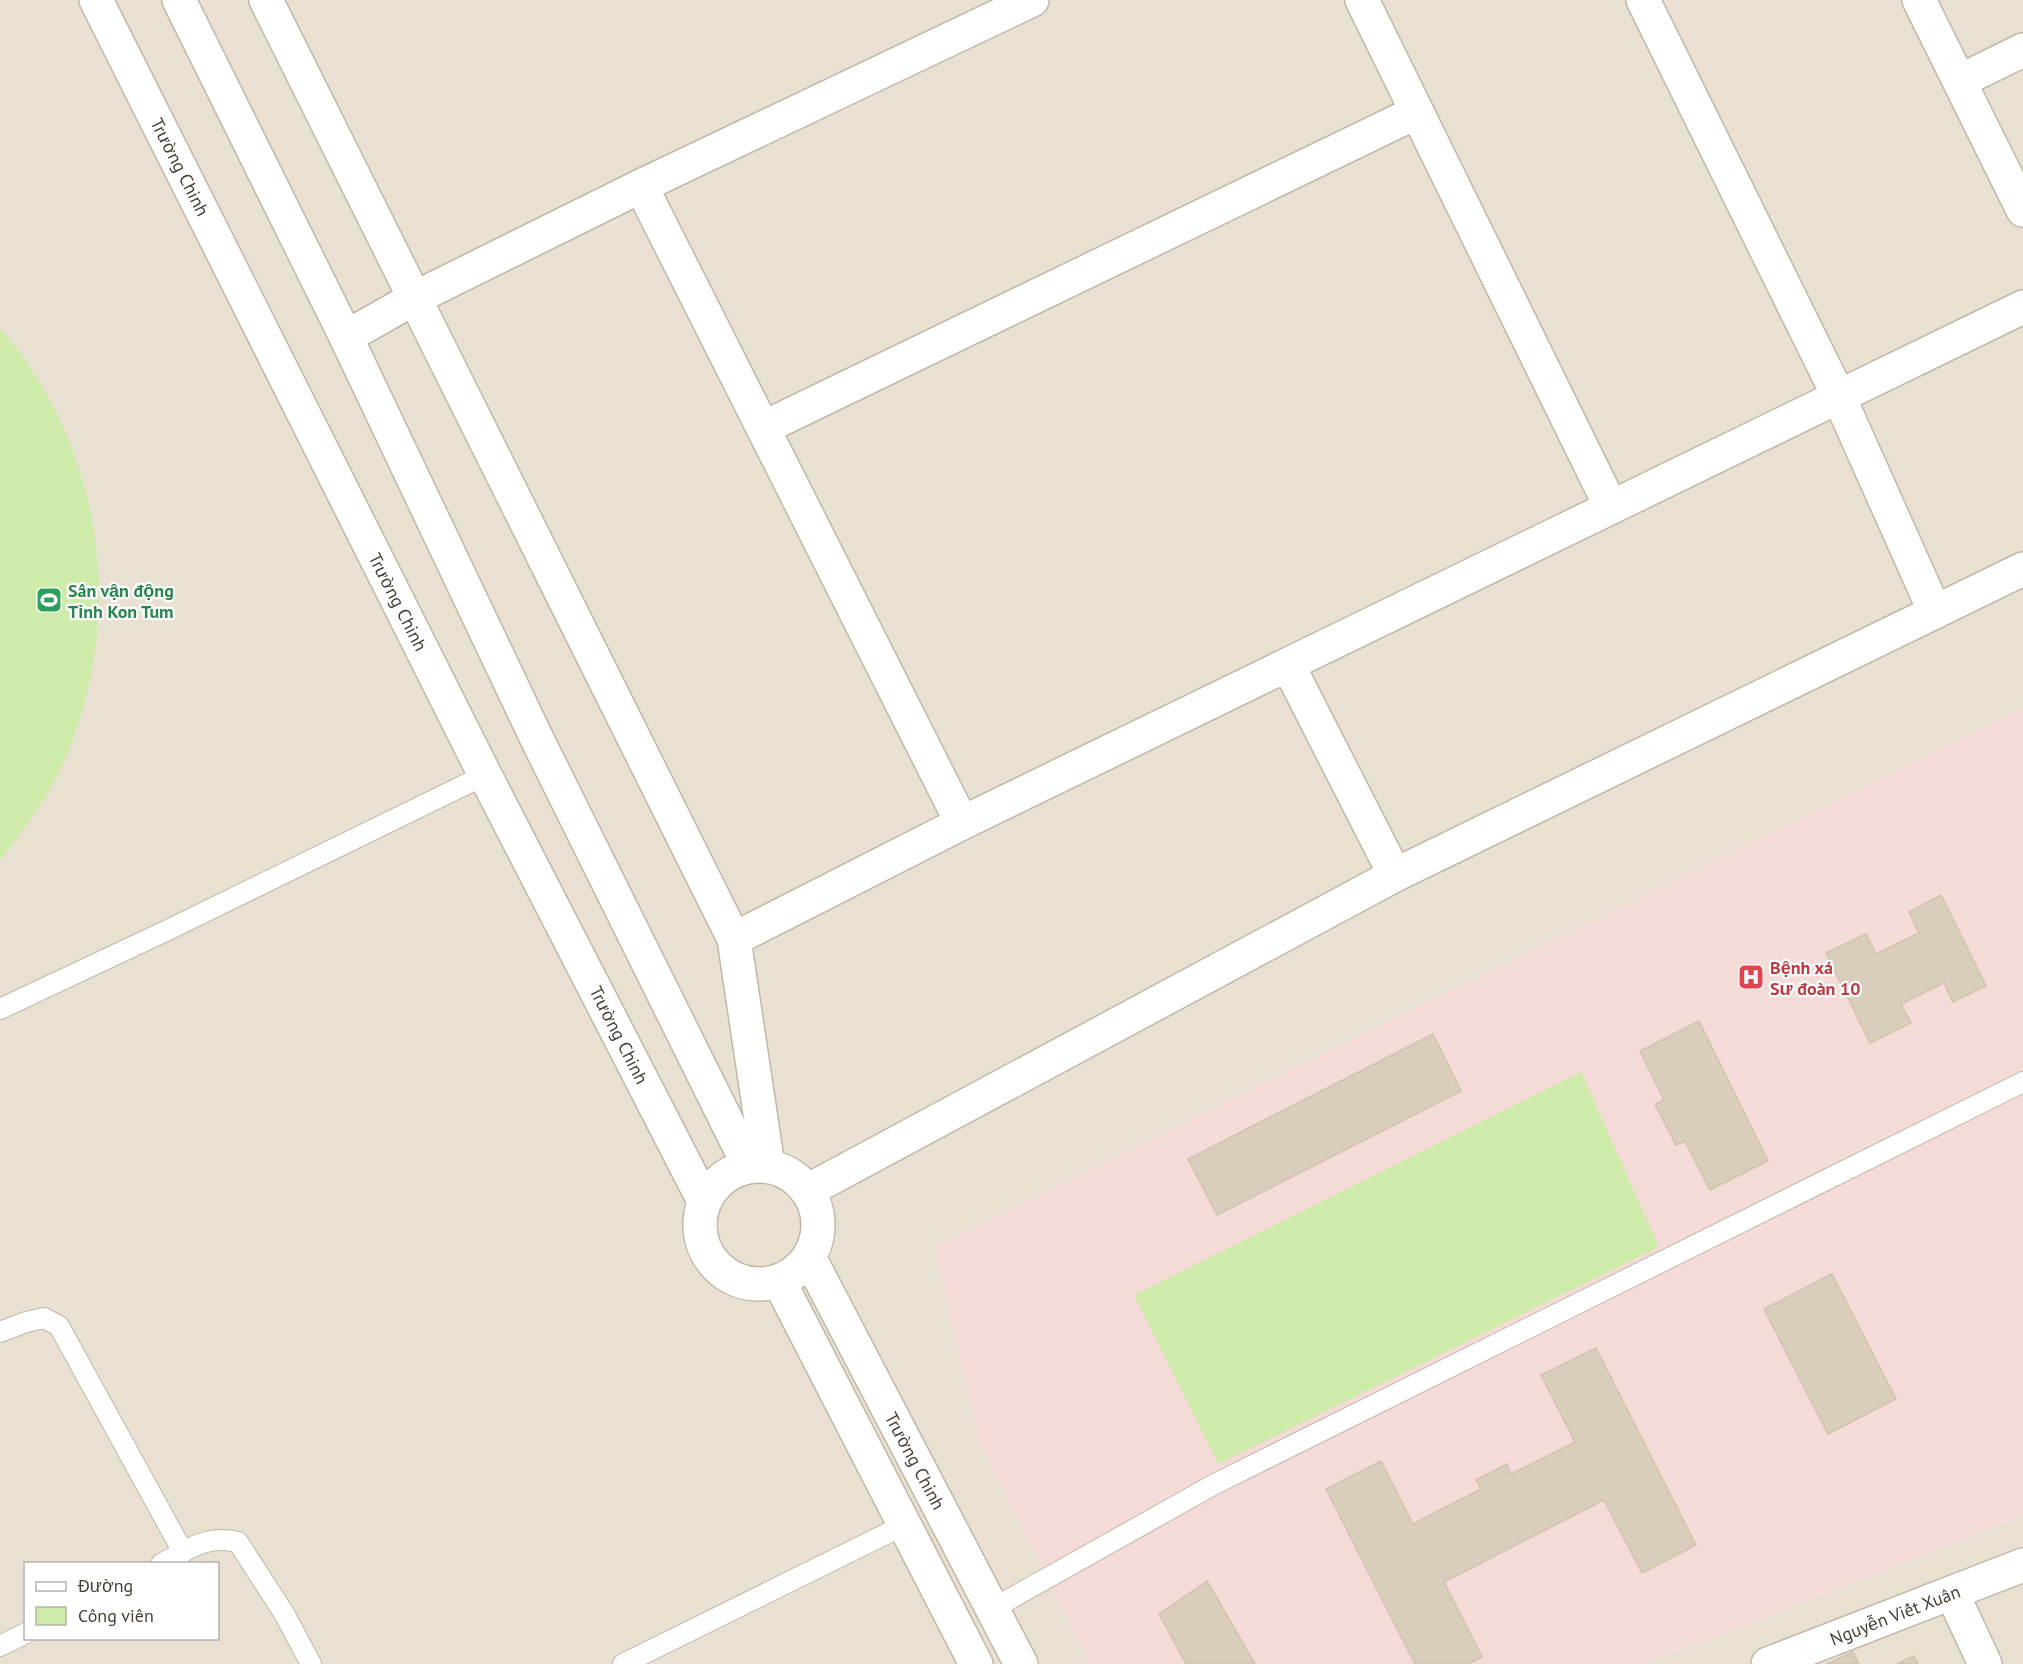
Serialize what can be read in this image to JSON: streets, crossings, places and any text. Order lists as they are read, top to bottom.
{
  "streets": {
    "street": ["Trường Chinh", "Nguyễn Viết Xuân"]
  },
  "places": {
    "sports": ["Sân vận động Tỉnh Kon Tum"],
    "hospital": ["Bệnh xá Sư đoàn 10"]
  },
  "legend": ["Đường", "Công viên"]
}
